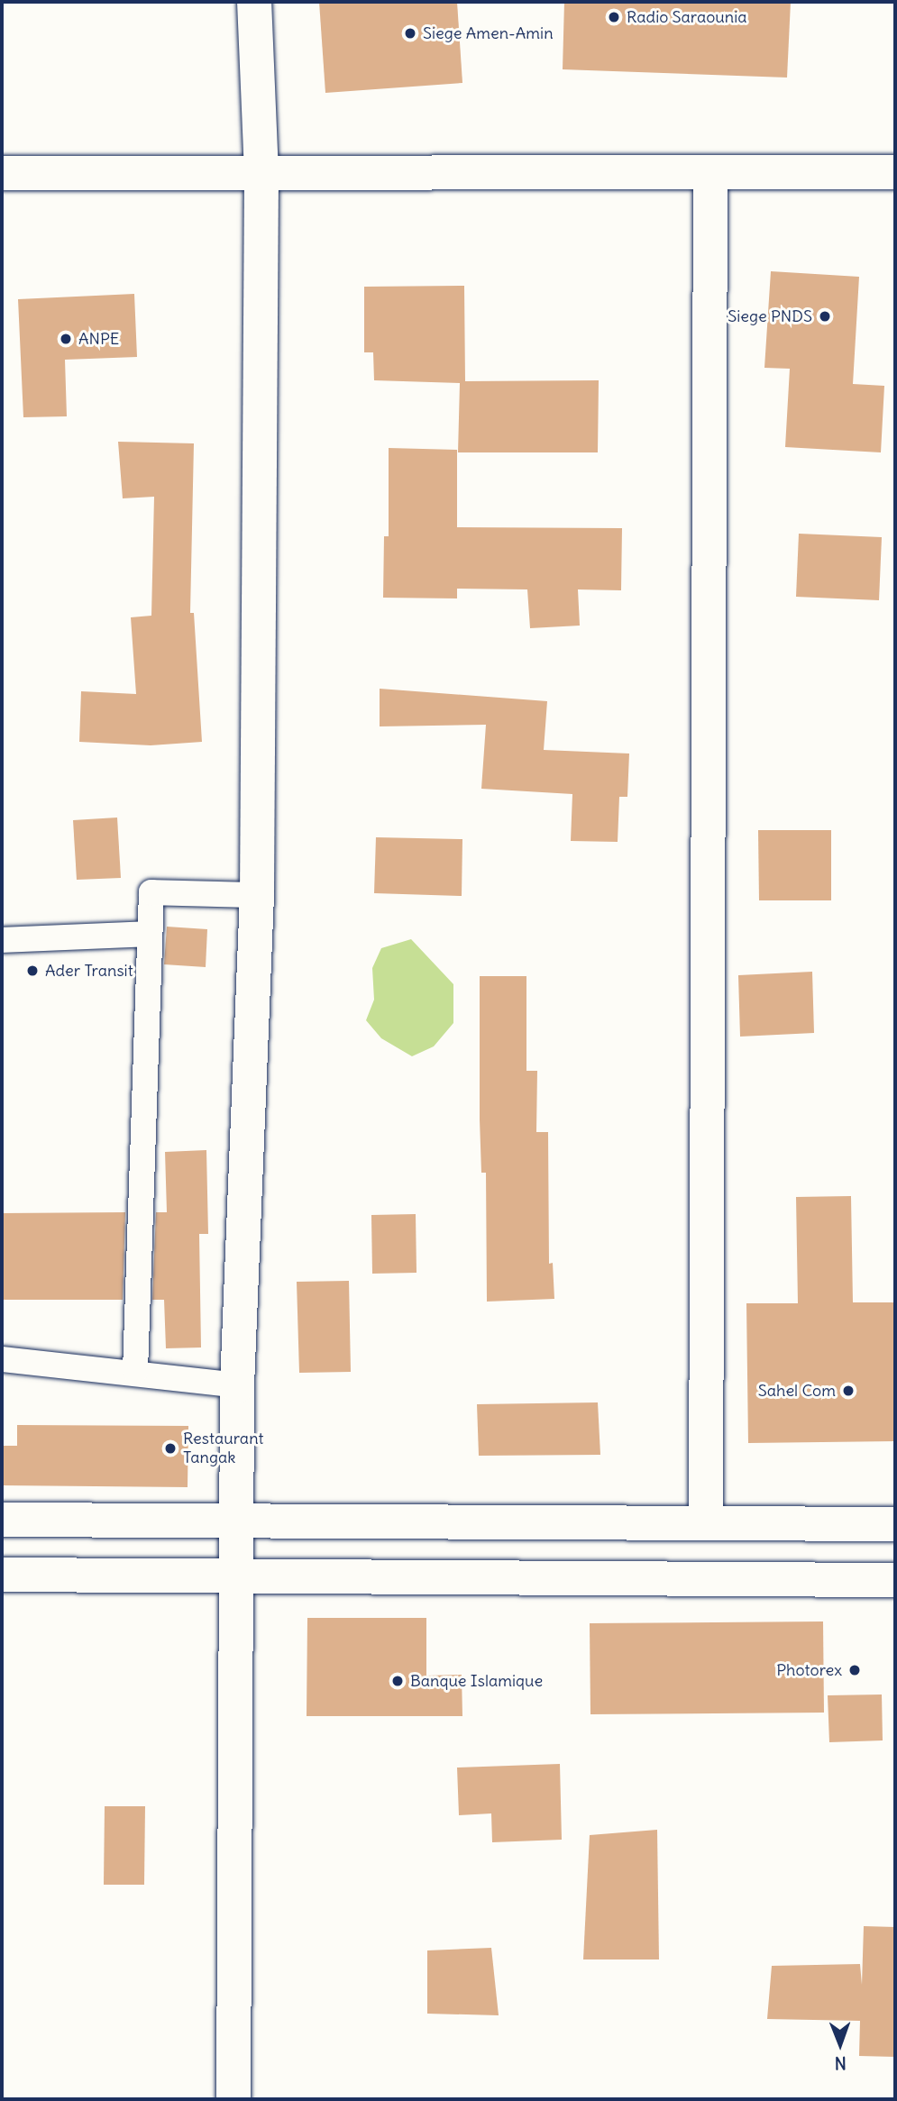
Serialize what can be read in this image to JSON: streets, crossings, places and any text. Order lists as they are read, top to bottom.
{
  "places": [
    "Radio Saraounia",
    "Siege Amen-Amin",
    "Siege PNDS",
    "ANPE",
    "Ader Transit",
    "Sahel Com",
    "Restaurant Tangak",
    "Photorex",
    "Banque Islamique"
  ],
  "north": "bottom"
}
